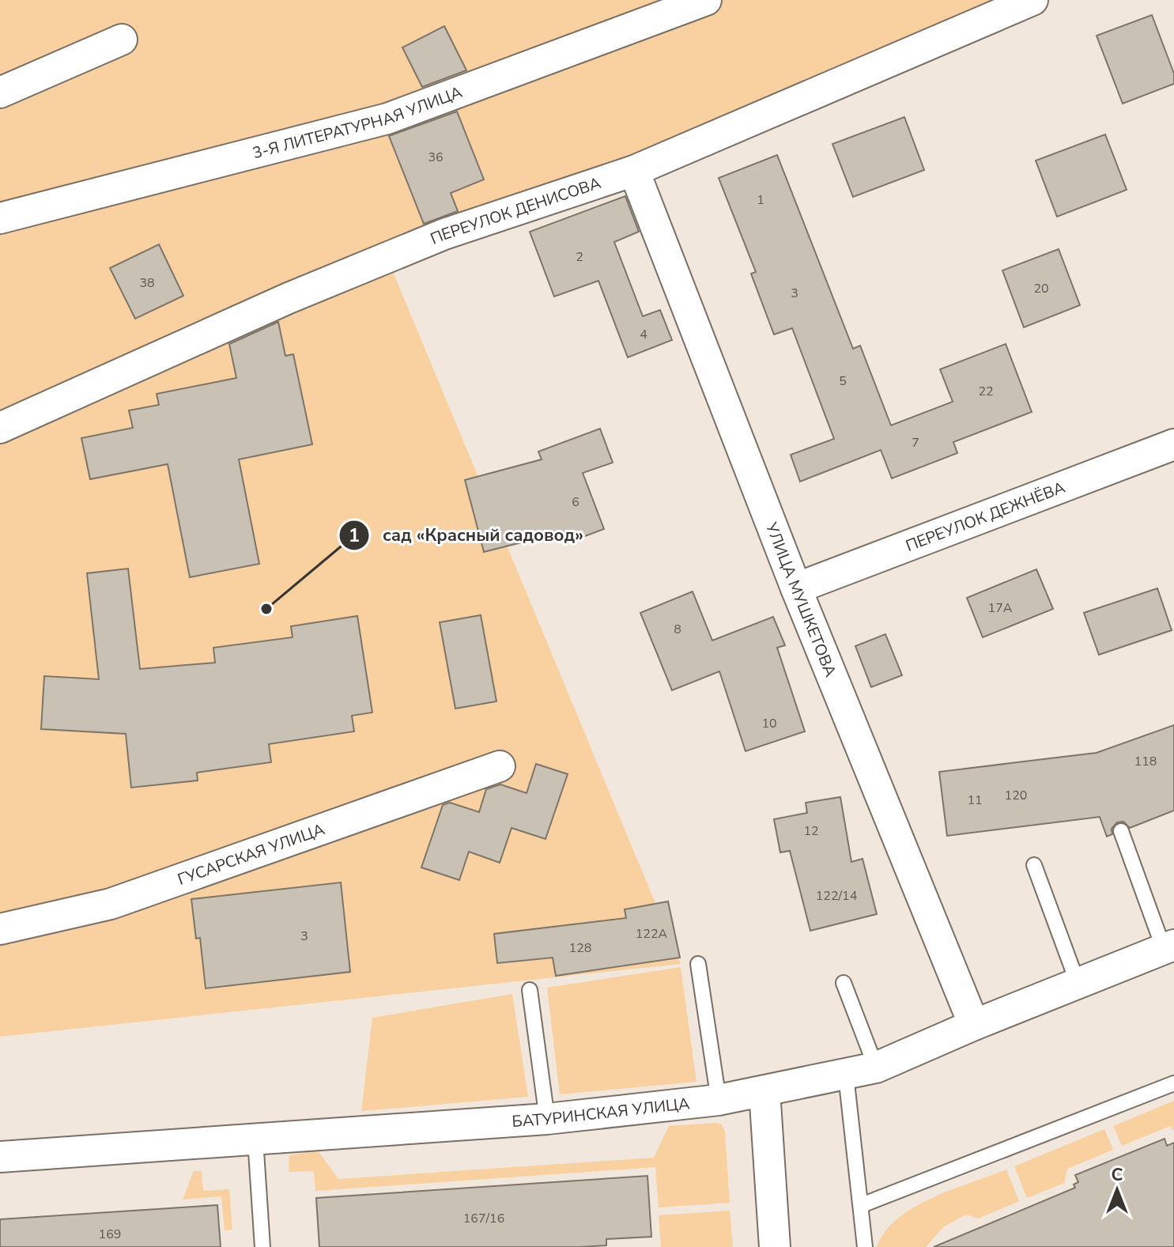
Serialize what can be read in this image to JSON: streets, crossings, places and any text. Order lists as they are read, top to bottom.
{
  "streets": {
    "street": [
      "3-Я ЛИТЕРАТУРНАЯ УЛИЦА",
      "ПЕРЕУЛОК ДЕНИСОВА",
      "ПЕРЕУЛОК ДЕЖНЁВА",
      "УЛИЦА МУШКЕТОВА",
      "ГУСАРСКАЯ УЛИЦА",
      "БАТУРИНСКАЯ УЛИЦА"
    ]
  },
  "crossings": [
    ["ПЕРЕУЛОК ДЕНИСОВА", "УЛИЦА МУШКЕТОВА"],
    ["ПЕРЕУЛОК ДЕЖНЁВА", "УЛИЦА МУШКЕТОВА"],
    ["УЛИЦА МУШКЕТОВА", "БАТУРИНСКАЯ УЛИЦА"]
  ],
  "places": ["сад «Красный садовод»"],
  "house_numbers": [
    "36",
    "1",
    "2",
    "38",
    "20",
    "3",
    "4",
    "5",
    "22",
    "7",
    "6",
    "17А",
    "8",
    "10",
    "118",
    "120",
    "11",
    "12",
    "122/14",
    "122А",
    "3",
    "128",
    "167/16",
    "169"
  ],
  "north": "top"
}
